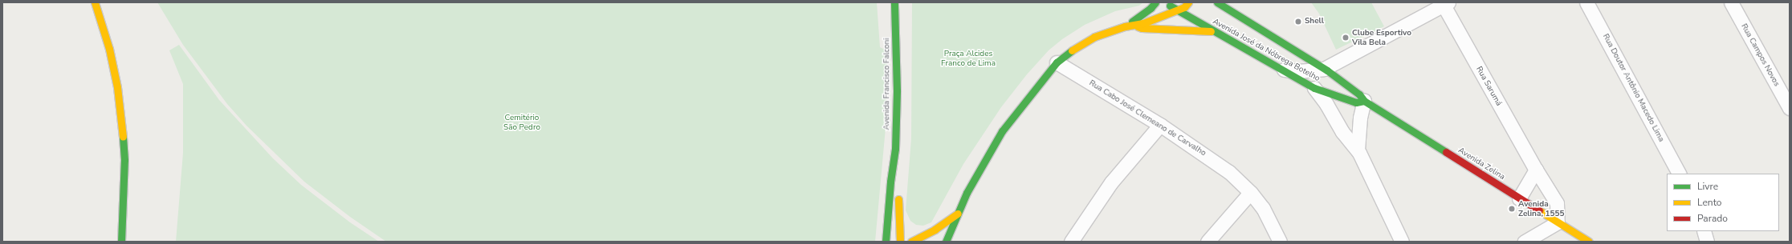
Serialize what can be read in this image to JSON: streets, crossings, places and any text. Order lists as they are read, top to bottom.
{
  "streets": {
    "main road": ["Avenida José da Nóbrega Botelho", "Avenida Francisco Falconi", "Avenida Zelina"],
    "street": [
      "Rua Campos Novos",
      "Rua Sarumá",
      "Rua Doutor Antônio Macedo Lima",
      "Rua Cabo José Clemeano de Carvalho"
    ]
  },
  "crossings": [
    ["Avenida José da Nóbrega Botelho", "Avenida Zelina"],
    ["Rua Sarumá", "Avenida Zelina"]
  ],
  "parks": ["Praça Alcides Franco de Lima", "Cemitério São Pedro"],
  "places": ["Shell", "Clube Esportivo Vila Bela", "Avenida Zelina, 1555"],
  "legend": ["Livre", "Lento", "Parado"]
}
